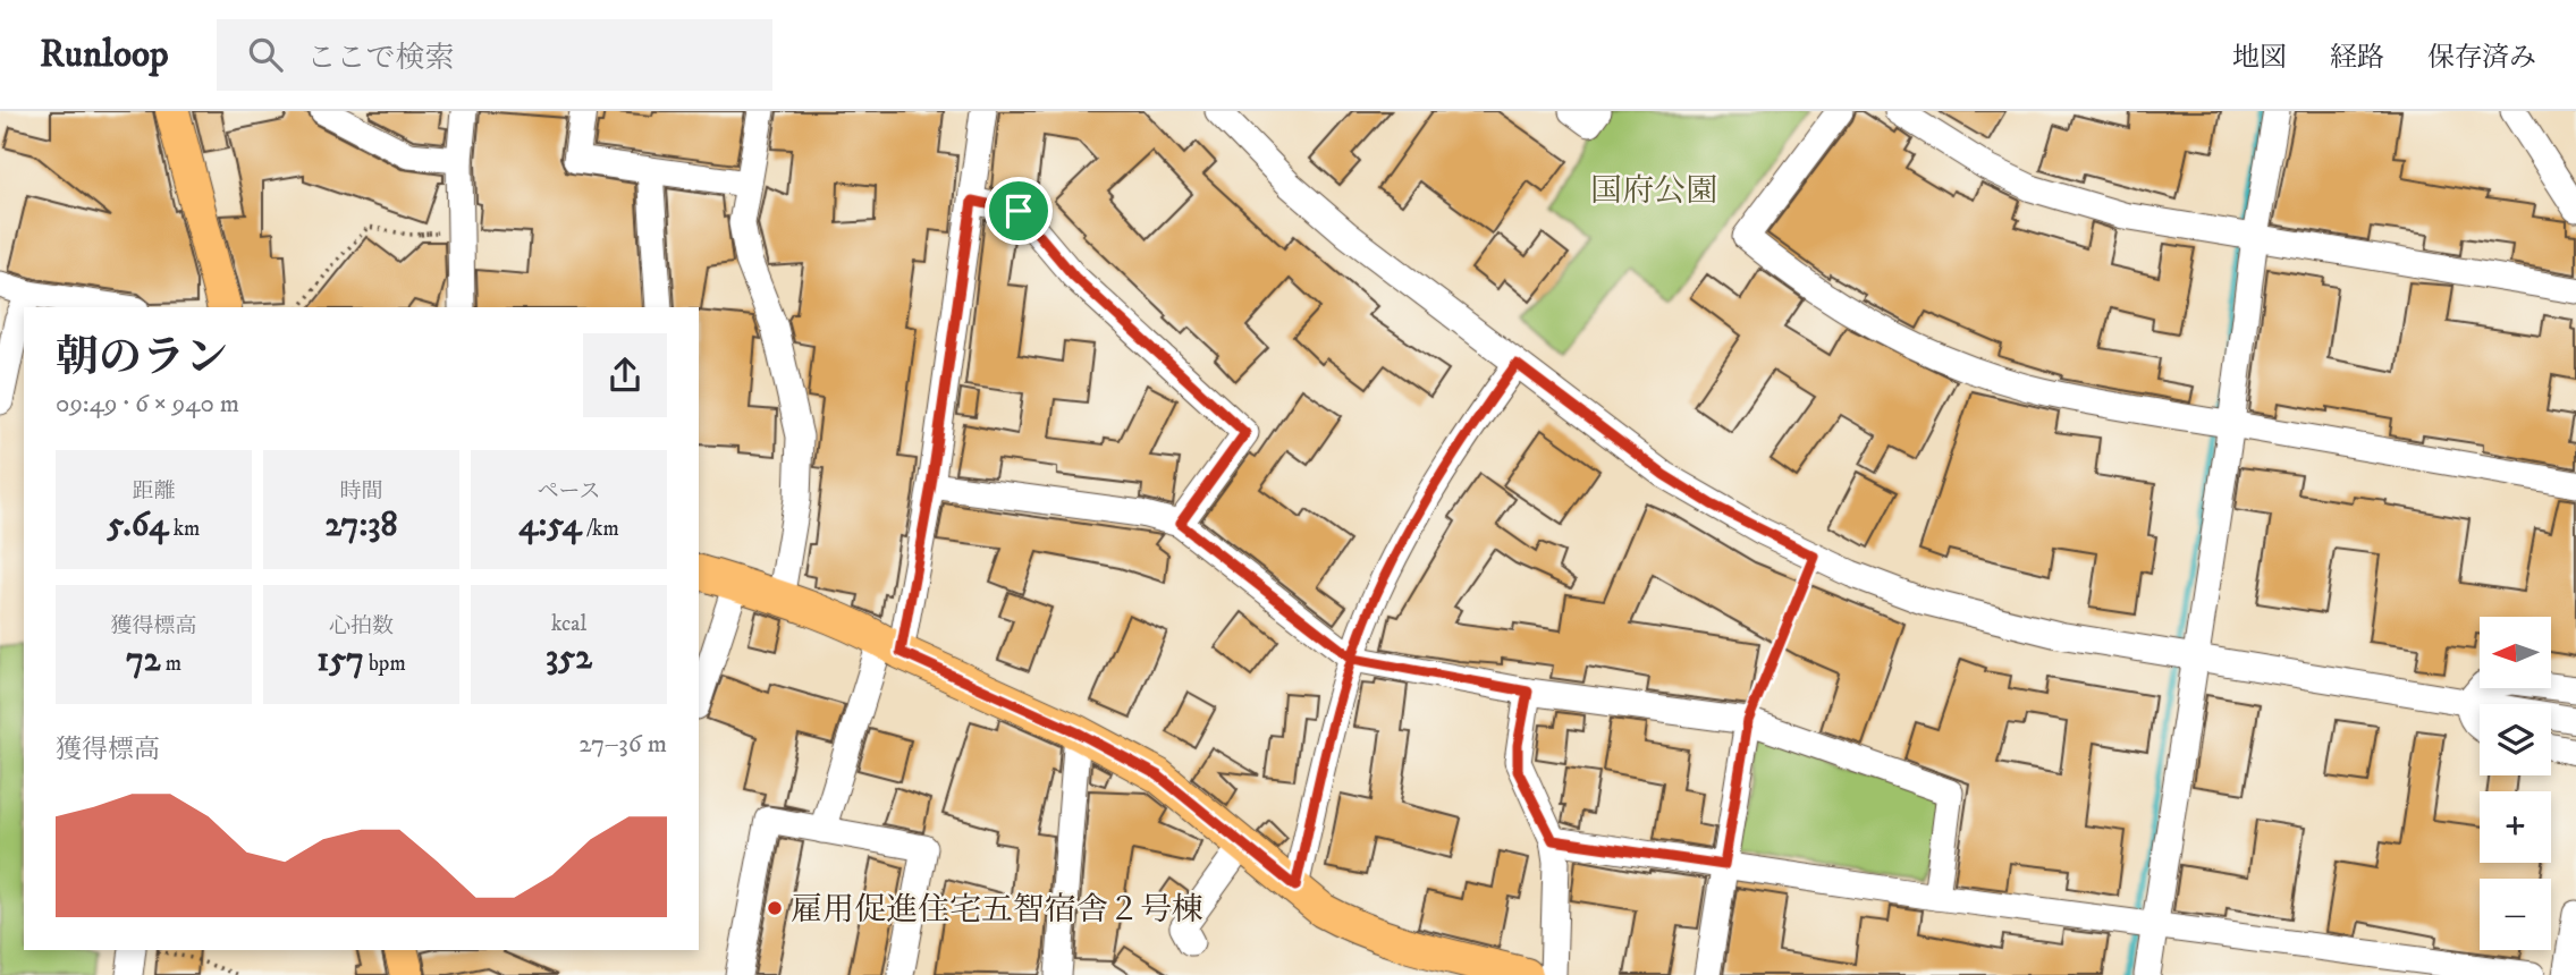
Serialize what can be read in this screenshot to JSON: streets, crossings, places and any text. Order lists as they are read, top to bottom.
{
  "parks": ["国府公園"],
  "places": ["雇用促進住宅五智宿舎２号棟"],
  "north": "left",
  "page": {
    "header": "Runloop",
    "search": "ここで検索",
    "nav": ["地図", "経路", "保存済み"],
    "heading": ["朝のラン", "09:49 · 6 × 940 m"],
    "stats": [
      ["距離", "5.64 km"],
      ["時間", "27:38"],
      ["ペース", "4:54 /km"],
      ["獲得標高", "72 m"],
      ["心拍数", "157 bpm"],
      ["kcal", "352"]
    ],
    "map_buttons": ["+", "−"],
    "chart": ["獲得標高", "27–36 m"]
  }
}
